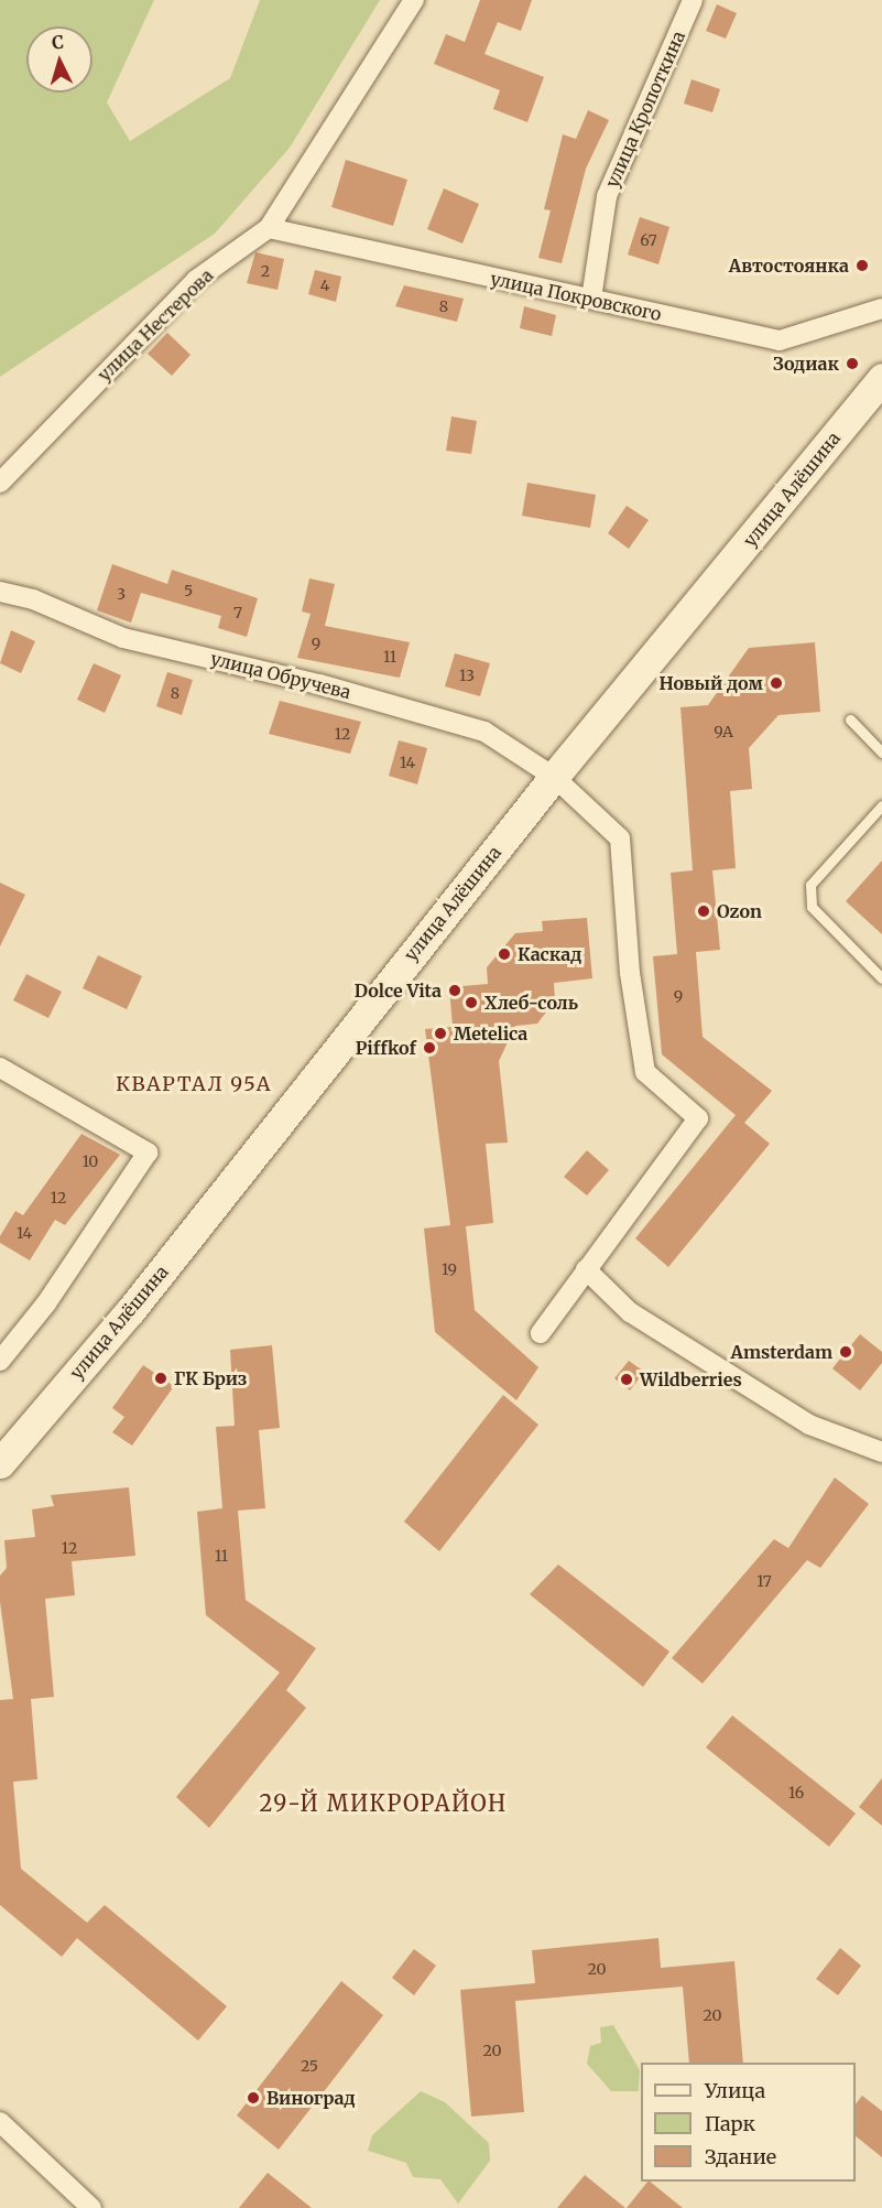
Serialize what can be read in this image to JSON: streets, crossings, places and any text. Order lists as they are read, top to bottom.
{
  "streets": {
    "street": [
      "улица Кропоткина",
      "улица Покровского",
      "улица Нестерова",
      "улица Алёшина",
      "улица Обручева"
    ]
  },
  "crossings": [
    ["улица Кропоткина", "улица Покровского"],
    ["улица Покровского", "улица Нестерова"],
    ["улица Алёшина", "улица Обручева"]
  ],
  "districts": ["КВАРТАЛ 95А", "29-Й МИКРОРАЙОН"],
  "places": [
    "Автостоянка",
    "Зодиак",
    "Новый дом",
    "Ozon",
    "Каскад",
    "Dolce Vita",
    "Хлеб-соль",
    "Metelica",
    "Piffkof",
    "Amsterdam",
    "ГК Бриз",
    "Wildberries",
    "Виноград"
  ],
  "house_numbers": [
    "67",
    "2",
    "4",
    "8",
    "5",
    "3",
    "7",
    "9",
    "11",
    "13",
    "8",
    "9А",
    "12",
    "14",
    "9",
    "10",
    "12",
    "14",
    "19",
    "12",
    "11",
    "17",
    "16",
    "20",
    "20",
    "20",
    "25"
  ],
  "legend": ["Улица", "Парк", "Здание"],
  "north": "top"
}
